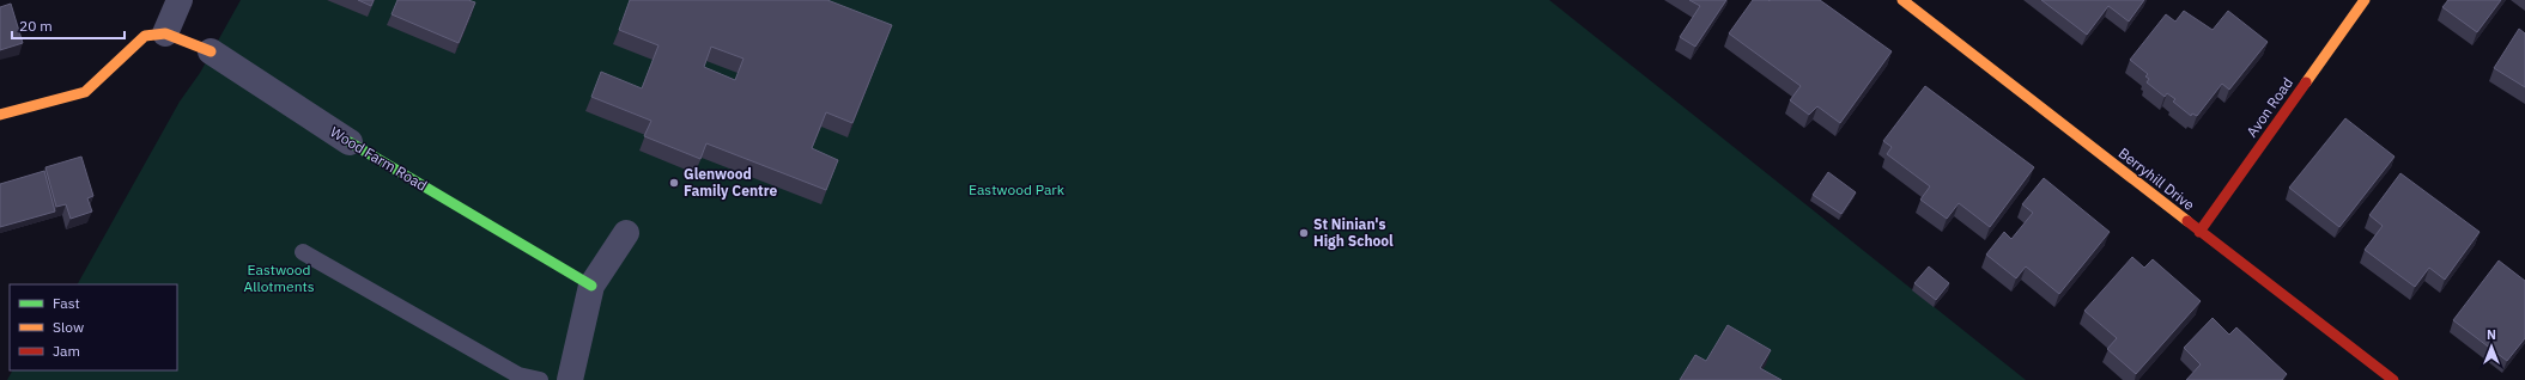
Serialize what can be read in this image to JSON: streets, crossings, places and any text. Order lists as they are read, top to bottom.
{
  "streets": {
    "street": ["Avon Road", "Wood Farm Road", "Berryhill Drive"]
  },
  "crossings": [
    ["Avon Road", "Berryhill Drive"]
  ],
  "parks": ["Eastwood Park", "Eastwood Allotments"],
  "places": ["Glenwood Family Centre", "St Ninian's High School"],
  "legend": ["Fast", "Slow", "Jam"],
  "scale_bar": "20 m",
  "north": "top"
}
